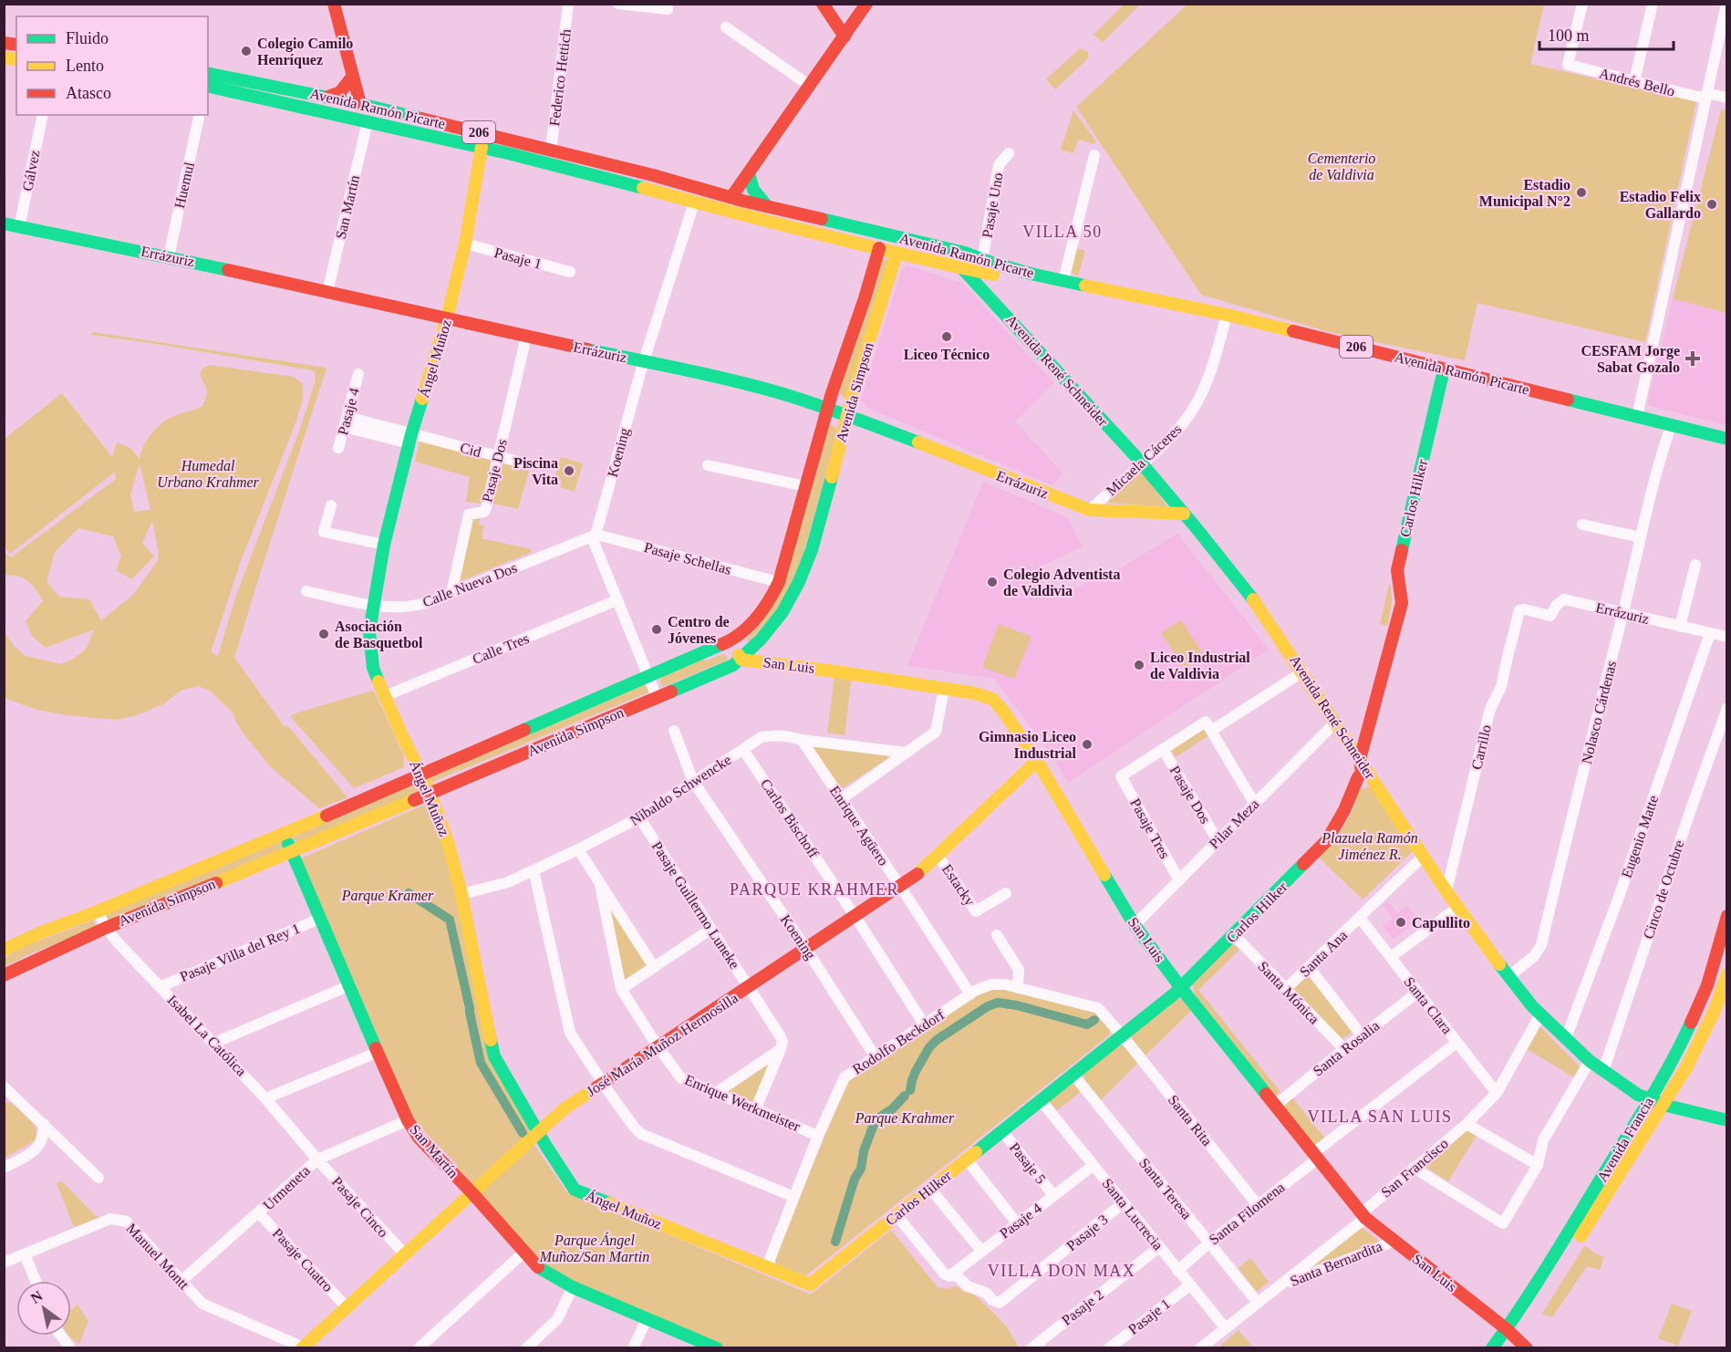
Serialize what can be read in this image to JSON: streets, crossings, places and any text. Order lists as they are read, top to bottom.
{
  "streets": {
    "main road": [
      "Avenida Ramón Picarte",
      "206",
      "San Martín",
      "Errázuriz",
      "Ángel Muñoz",
      "Avenida René Schneider",
      "Avenida Simpson",
      "Carlos Hilker",
      "San Luis",
      "José María Muñoz Hermosilla",
      "Avenida Francia"
    ],
    "street": [
      "Federico Hettich",
      "Andrés Bello",
      "Gálvez",
      "Huemul",
      "Pasaje Uno",
      "Pasaje 1",
      "Pasaje 4",
      "Cid",
      "Koening",
      "Micaela Cáceres",
      "Pasaje Dos",
      "Pasaje Schellas",
      "Calle Nueva Dos",
      "Calle Tres",
      "Nolasco Cárdenas",
      "Carrillo",
      "Nibaldo Schwencke",
      "Carlos Bischoff",
      "Pilar Meza",
      "Enrique Agüero",
      "Pasaje Tres",
      "Eugenio Matte",
      "Estacky",
      "Cinco de Octubre",
      "Pasaje Guillermo Luneke",
      "Pasaje Villa del Rey 1",
      "Santa Ana",
      "Santa Mónica",
      "Santa Clara",
      "Isabel La Católica",
      "Rodolfo Beckdorf",
      "Santa Rosalia",
      "Enrique Werkmeister",
      "Santa Rita",
      "Pasaje 5",
      "San Francisco",
      "Urmeneta",
      "Santa Teresa",
      "Pasaje Cinco",
      "Santa Filomena",
      "Santa Lucrecia",
      "Pasaje 3",
      "Manuel Montt",
      "Pasaje Cuatro",
      "Santa Bernardita",
      "Pasaje 2"
    ]
  },
  "crossings": [
    ["Federico Hettich", "Avenida Ramón Picarte"],
    ["Avenida Ramón Picarte", "Pasaje Uno"],
    ["Avenida Ramón Picarte", "San Martín"],
    ["Avenida Ramón Picarte", "Ángel Muñoz"],
    ["Avenida Ramón Picarte", "Avenida René Schneider"],
    ["Avenida Ramón Picarte", "Avenida Simpson"],
    ["Avenida Ramón Picarte", "Koening"],
    ["Avenida Ramón Picarte", "Micaela Cáceres"],
    ["Avenida Ramón Picarte", "Carlos Hilker"],
    ["Avenida Ramón Picarte", "Nolasco Cárdenas"],
    ["Gálvez", "Errázuriz"],
    ["Huemul", "Errázuriz"],
    ["San Martín", "Errázuriz"],
    ["San Martín", "Avenida Simpson"],
    ["San Martín", "Pasaje Villa del Rey 1"],
    ["San Martín", "José María Muñoz Hermosilla"],
    ["San Martín", "Urmeneta"],
    ["Errázuriz", "Ángel Muñoz"],
    ["Errázuriz", "Avenida René Schneider"],
    ["Errázuriz", "Avenida Simpson"],
    ["Errázuriz", "Koening"],
    ["Errázuriz", "Micaela Cáceres"],
    ["Errázuriz", "Pasaje Dos"],
    ["Errázuriz", "Nolasco Cárdenas"],
    ["Errázuriz", "Carrillo"],
    ["Errázuriz", "Eugenio Matte"],
    ["Pasaje 1", "Ángel Muñoz"],
    ["Pasaje 1", "Santa Lucrecia"],
    ["Ángel Muñoz", "Avenida Simpson"],
    ["Ángel Muñoz", "Cid"],
    ["Ángel Muñoz", "Carlos Hilker"],
    ["Ángel Muñoz", "Calle Nueva Dos"],
    ["Ángel Muñoz", "Calle Tres"],
    ["Ángel Muñoz", "Nibaldo Schwencke"],
    ["Ángel Muñoz", "Rodolfo Beckdorf"],
    ["Ángel Muñoz", "José María Muñoz Hermosilla"],
    ["Avenida René Schneider", "Micaela Cáceres"],
    ["Avenida René Schneider", "Carlos Hilker"],
    ["Avenida René Schneider", "Nolasco Cárdenas"],
    ["Avenida René Schneider", "Carrillo"],
    ["Avenida René Schneider", "Pilar Meza"],
    ["Avenida René Schneider", "Eugenio Matte"],
    ["Avenida René Schneider", "Cinco de Octubre"],
    ["Avenida René Schneider", "Santa Ana"],
    ["Avenida René Schneider", "Avenida Francia"],
    ["Avenida René Schneider", "San Francisco"],
    ["Avenida Simpson", "Koening"],
    ["Avenida Simpson", "Pasaje Schellas"],
    ["Avenida Simpson", "San Luis"],
    ["Avenida Simpson", "Isabel La Católica"],
    ["Pasaje 4", "Pasaje 5"],
    ["Pasaje 4", "Santa Lucrecia"],
    ["Pasaje 4", "Pasaje 3"],
    ["Cid", "Pasaje Dos"],
    ["Koening", "Pasaje Schellas"],
    ["Koening", "Calle Nueva Dos"],
    ["Koening", "Calle Tres"],
    ["Koening", "Nibaldo Schwencke"],
    ["Koening", "Rodolfo Beckdorf"],
    ["Koening", "José María Muñoz Hermosilla"],
    ["Pasaje Dos", "Calle Nueva Dos"],
    ["Pasaje Dos", "Pilar Meza"],
    ["Pasaje Dos", "Pasaje Tres"],
    ["Carlos Hilker", "San Luis"],
    ["Carlos Hilker", "Santa Mónica"],
    ["Carlos Hilker", "Rodolfo Beckdorf"],
    ["Carlos Hilker", "Santa Rita"],
    ["Carlos Hilker", "Pasaje 5"],
    ["Carlos Hilker", "Santa Teresa"],
    ["Carlos Hilker", "Santa Lucrecia"],
    ["Pasaje Schellas", "Calle Nueva Dos"],
    ["San Luis", "Pilar Meza"],
    ["San Luis", "José María Muñoz Hermosilla"],
    ["San Luis", "Santa Rosalia"],
    ["San Luis", "Avenida Francia"],
    ["San Luis", "San Francisco"],
    ["San Luis", "Santa Filomena"],
    ["San Luis", "Santa Bernardita"],
    ["Nibaldo Schwencke", "Carlos Bischoff"],
    ["Nibaldo Schwencke", "Enrique Agüero"],
    ["Nibaldo Schwencke", "Pasaje Guillermo Luneke"],
    ["Nibaldo Schwencke", "Enrique Werkmeister"],
    ["Carlos Bischoff", "Rodolfo Beckdorf"],
    ["Carlos Bischoff", "José María Muñoz Hermosilla"],
    ["Pilar Meza", "Pasaje Tres"],
    ["Enrique Agüero", "Rodolfo Beckdorf"],
    ["Enrique Agüero", "José María Muñoz Hermosilla"],
    ["Estacky", "José María Muñoz Hermosilla"],
    ["Pasaje Guillermo Luneke", "José María Muñoz Hermosilla"],
    ["Pasaje Villa del Rey 1", "Isabel La Católica"],
    ["Santa Ana", "Santa Mónica"],
    ["Santa Ana", "Santa Clara"],
    ["Santa Mónica", "Santa Rosalia"],
    ["Santa Clara", "Santa Rosalia"],
    ["Santa Clara", "San Francisco"],
    ["Santa Clara", "Santa Filomena"],
    ["Isabel La Católica", "Urmeneta"],
    ["Isabel La Católica", "Pasaje Cinco"],
    ["Rodolfo Beckdorf", "Enrique Werkmeister"],
    ["Rodolfo Beckdorf", "Santa Rita"],
    ["José María Muñoz Hermosilla", "Enrique Werkmeister"],
    ["José María Muñoz Hermosilla", "Pasaje Cinco"],
    ["José María Muñoz Hermosilla", "Manuel Montt"],
    ["José María Muñoz Hermosilla", "Pasaje Cuatro"],
    ["Santa Rita", "Santa Filomena"],
    ["San Francisco", "Santa Bernardita"],
    ["Urmeneta", "Pasaje Cinco"],
    ["Urmeneta", "Manuel Montt"],
    ["Urmeneta", "Pasaje Cuatro"],
    ["Santa Teresa", "Santa Filomena"],
    ["Santa Teresa", "Santa Bernardita"],
    ["Santa Filomena", "Santa Lucrecia"],
    ["Santa Lucrecia", "Pasaje 3"],
    ["Santa Lucrecia", "Santa Bernardita"],
    ["Santa Lucrecia", "Pasaje 2"]
  ],
  "districts": [
    "VILLA 50",
    "PARQUE KRAHMER",
    "VILLA SAN LUIS",
    "VILLA DON MAX"
  ],
  "parks": [
    "Cementerio de Valdivia",
    "Humedal Urbano Krahmer",
    "Plazuela Ramón Jiménez R.",
    "Parque Kramer",
    "Parque Krahmer",
    "Parque Ángel Muñoz/San Martin"
  ],
  "places": {
    "other": [
      "Colegio Camilo Henríquez",
      "Estadio Municipal N°2",
      "Estadio Felix Gallardo",
      "Liceo Técnico",
      "Piscina Vita",
      "Colegio Adventista de Valdivia",
      "Centro de Jóvenes",
      "Asociación de Basquetbol",
      "Liceo Industrial de Valdivia",
      "Gimnasio Liceo Industrial",
      "Capullito"
    ],
    "health": ["CESFAM Jorge Sabat Gozalo"]
  },
  "legend": ["Fluido", "Lento", "Atasco"],
  "scale_bar": "100 m",
  "north": "top left"
}
